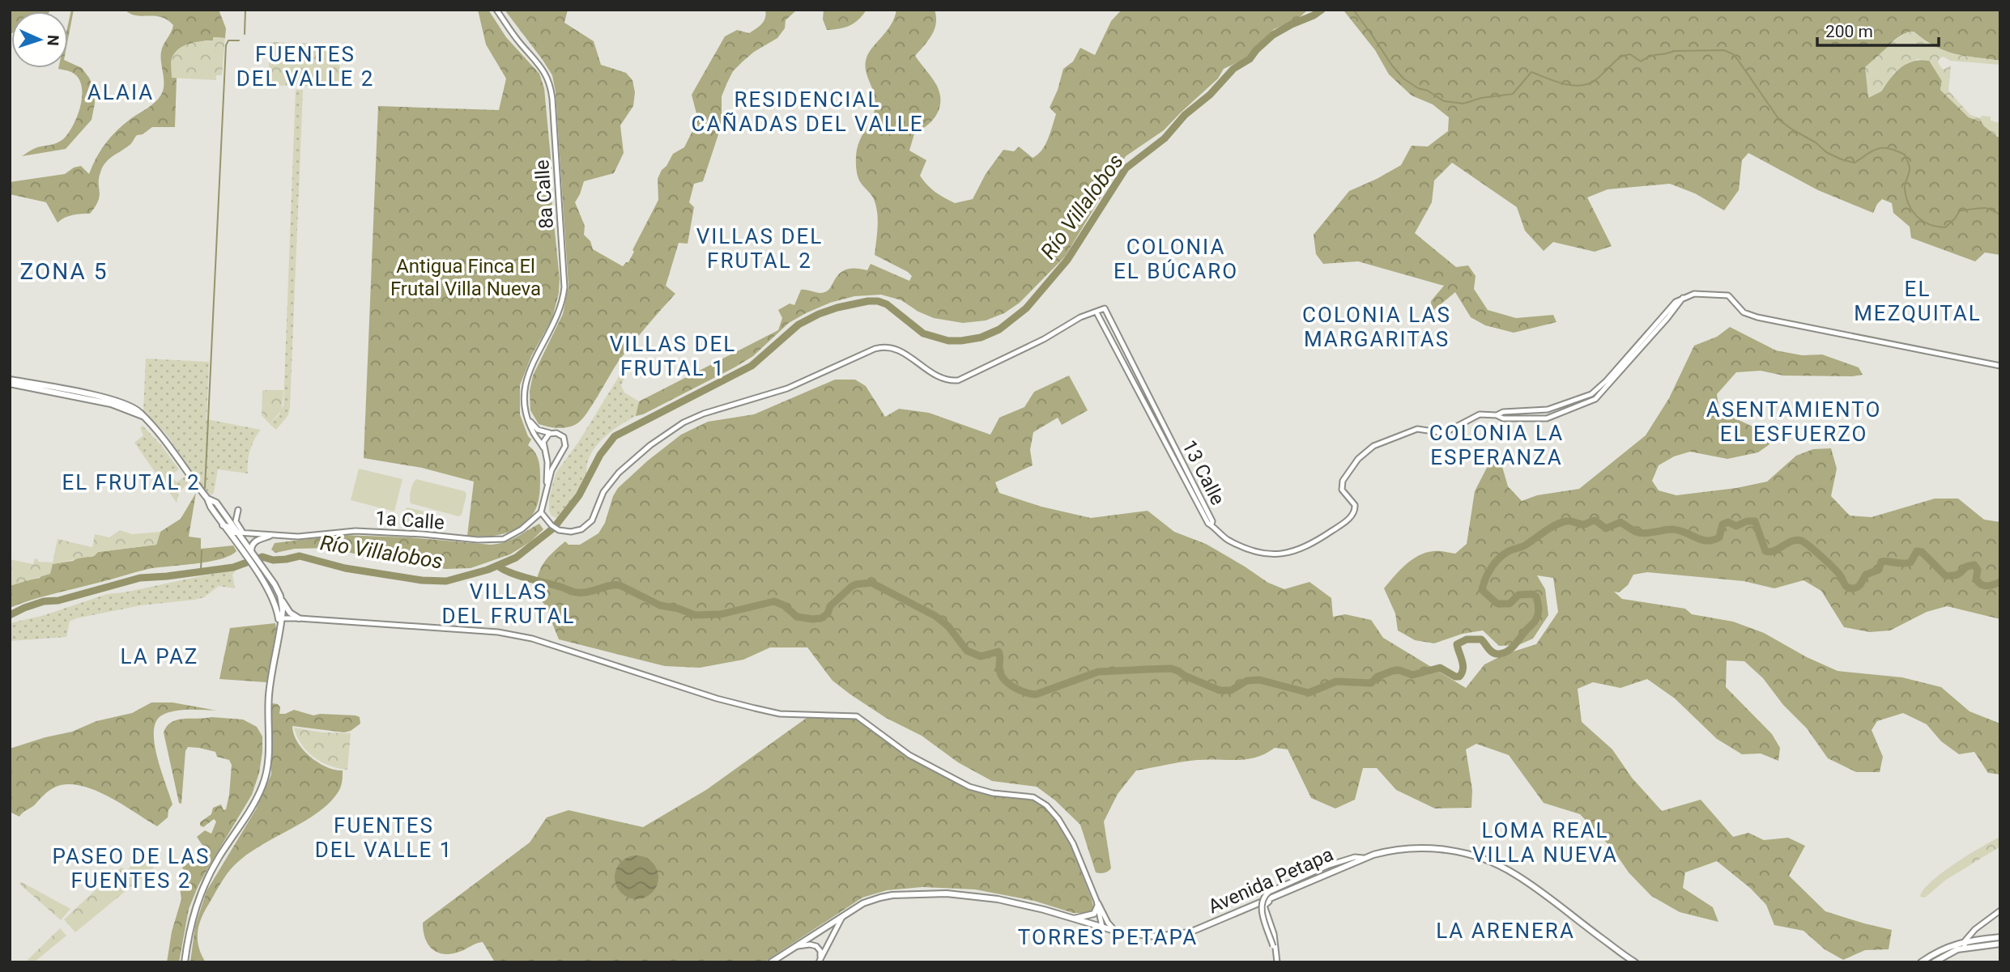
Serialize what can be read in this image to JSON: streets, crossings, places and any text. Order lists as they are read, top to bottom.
{
  "streets": {
    "main road": [
      "8a Calle",
      "13 Calle",
      "1a Calle",
      "Avenida Petapa"
    ]
  },
  "districts": [
    "FUENTES DEL VALLE 2",
    "ALAIA",
    "RESIDENCIAL CAÑADAS DEL VALLE",
    "VILLAS DEL FRUTAL 2",
    "COLONIA EL BÚCARO",
    "ZONA 5",
    "EL MEZQUITAL",
    "COLONIA LAS MARGARITAS",
    "VILLAS DEL FRUTAL 1",
    "ASENTAMIENTO EL ESFUERZO",
    "COLONIA LA ESPERANZA",
    "EL FRUTAL 2",
    "VILLAS DEL FRUTAL",
    "LA PAZ",
    "FUENTES DEL VALLE 1",
    "LOMA REAL VILLA NUEVA",
    "PASEO DE LAS FUENTES 2",
    "LA ARENERA",
    "TORRES PETAPA"
  ],
  "water": ["Río Villalobos"],
  "parks": ["Antigua Finca El Frutal Villa Nueva"],
  "scale_bar": "200 m",
  "north": "right"
}
